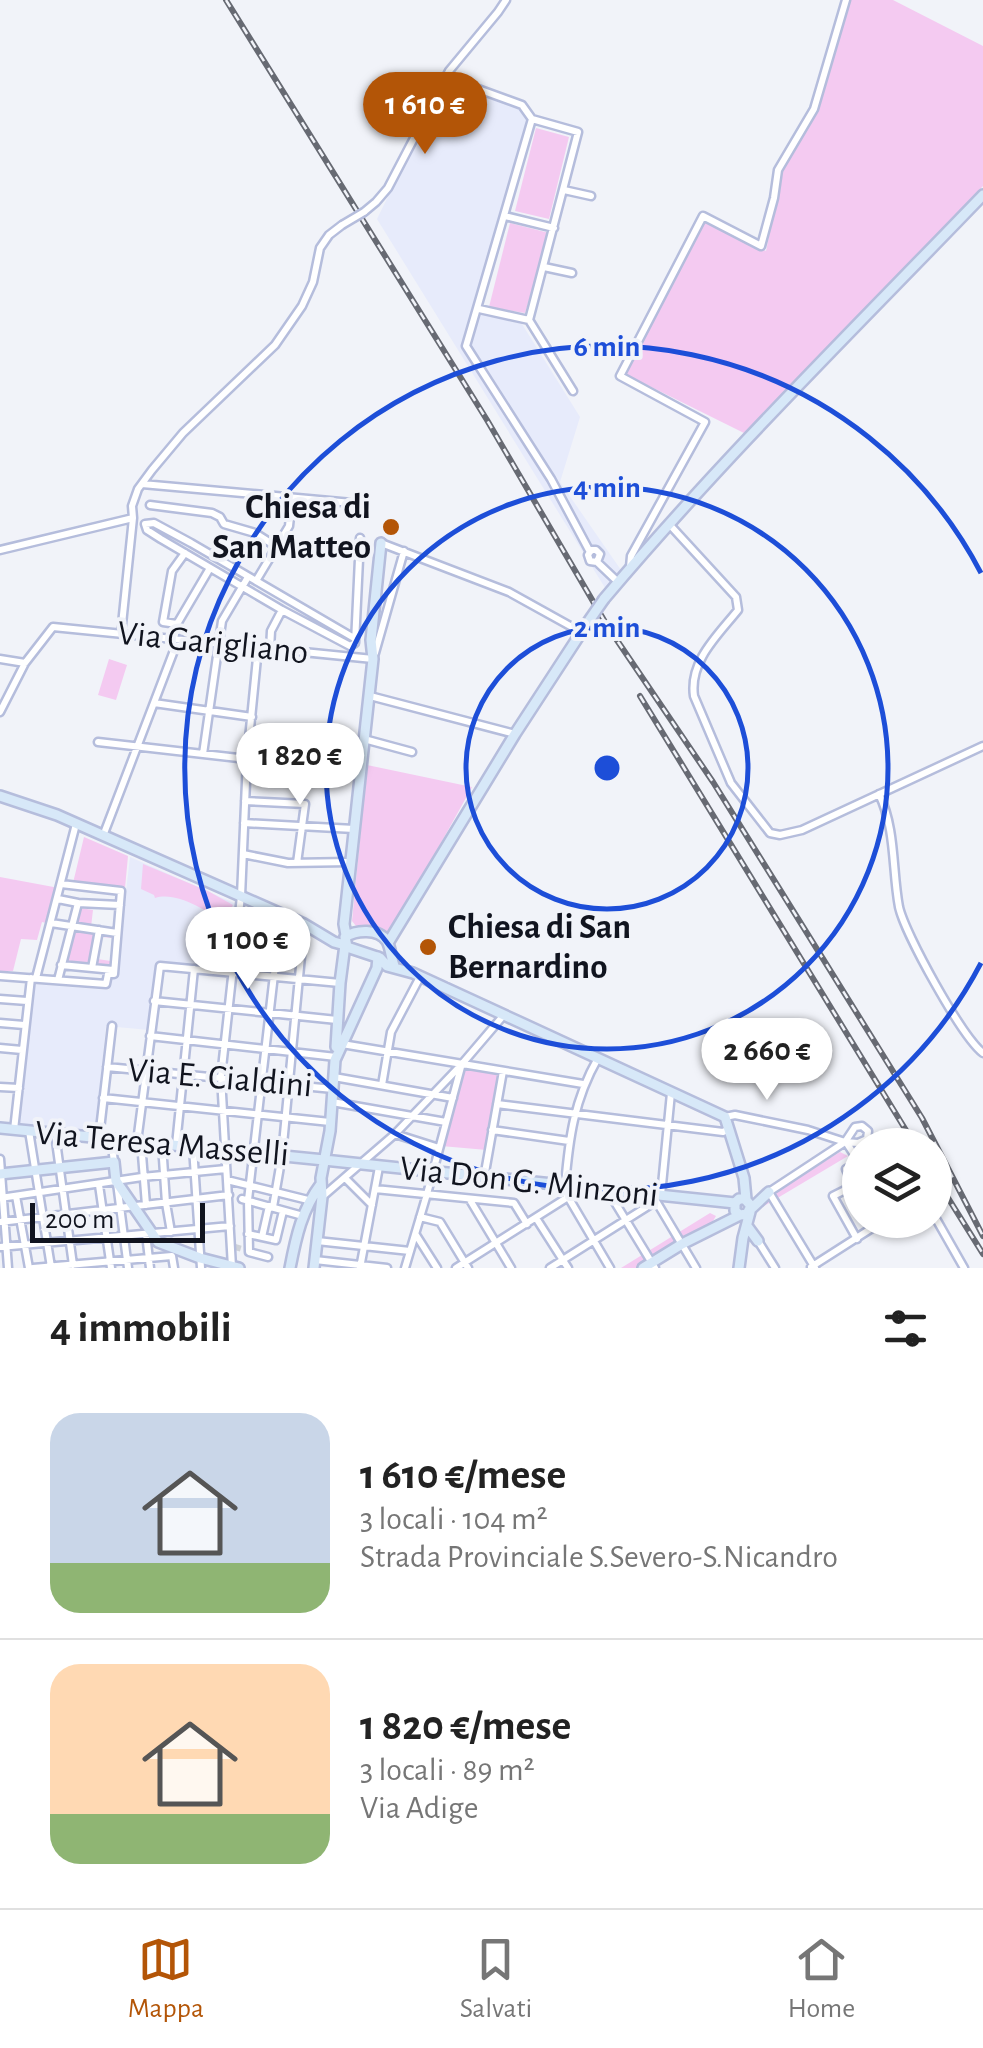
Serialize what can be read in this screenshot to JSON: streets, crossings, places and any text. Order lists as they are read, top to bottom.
{
  "streets": {
    "main road": ["Via Teresa Masselli", "Via Don G. Minzoni"],
    "street": ["Via Garigliano", "Via E. Cialdini"]
  },
  "crossings": [
    ["Via Teresa Masselli", "Via Don G. Minzoni"]
  ],
  "places": ["Chiesa di San Matteo", "Chiesa di San Bernardino"],
  "scale_bar": "200 m",
  "page": {
    "price": [
      "1 610 €",
      "1 820 €",
      "1 100 €",
      "2 660 €"
    ],
    "scale": "200 m",
    "heading": "4 immobili",
    "list": [
      {
        "name": "1 610 €/mese",
        "note": "3 locali · 104 m² · Strada Provinciale S.Severo-S.Nicandro"
      },
      {
        "name": "1 820 €/mese",
        "note": "3 locali · 89 m² · Via Adige"
      }
    ],
    "tabs": ["Mappa", "Salvati", "Home"]
  },
  "rings": ["6 min", "4 min", "2 min"]
}
